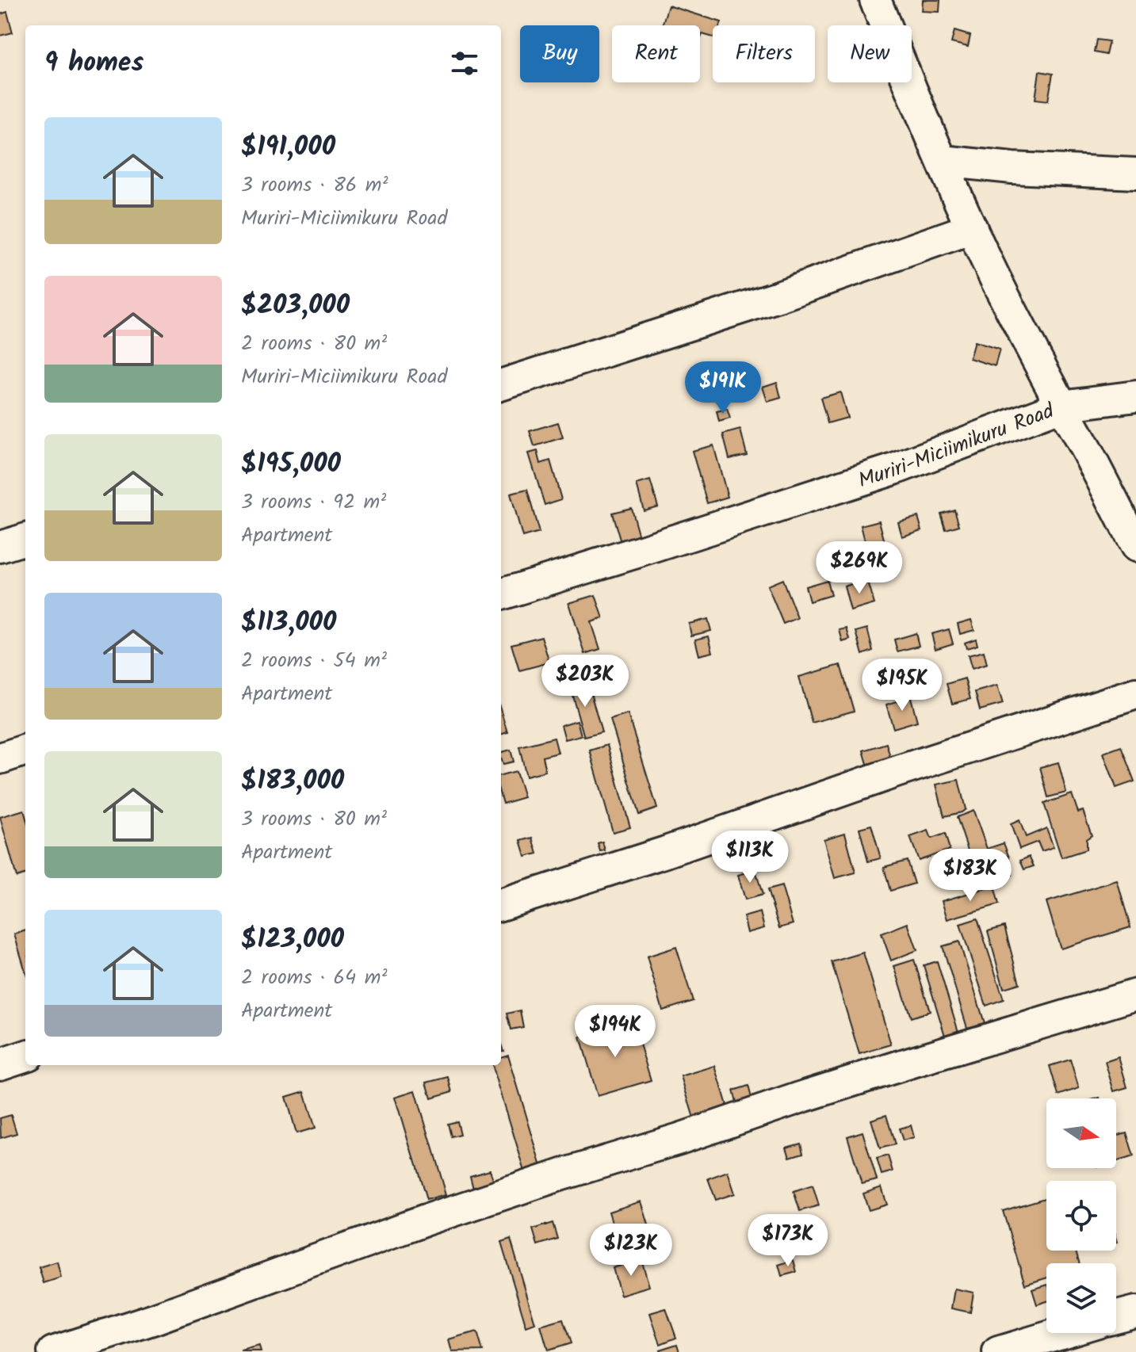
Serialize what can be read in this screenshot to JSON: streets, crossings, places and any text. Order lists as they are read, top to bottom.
{
  "streets": {
    "street": ["Muriri-Miciimikuru Road"]
  },
  "north": "right",
  "page": {
    "chip": [
      "Buy",
      "Rent",
      "Filters",
      "New"
    ],
    "heading": "9 homes",
    "list": [
      {
        "name": "$191,000",
        "note": "3 rooms · 86 m² · Muriri-Miciimikuru Road"
      },
      {
        "name": "$203,000",
        "note": "2 rooms · 80 m² · Muriri-Miciimikuru Road"
      },
      {
        "name": "$195,000",
        "note": "3 rooms · 92 m² · Apartment"
      },
      {
        "name": "$113,000",
        "note": "2 rooms · 54 m² · Apartment"
      },
      {
        "name": "$183,000",
        "note": "3 rooms · 80 m² · Apartment"
      },
      {
        "name": "$123,000",
        "note": "2 rooms · 64 m² · Apartment"
      }
    ],
    "price": [
      "$191K",
      "$269K",
      "$203K",
      "$195K",
      "$113K",
      "$183K",
      "$194K",
      "$173K",
      "$123K"
    ]
  }
}
